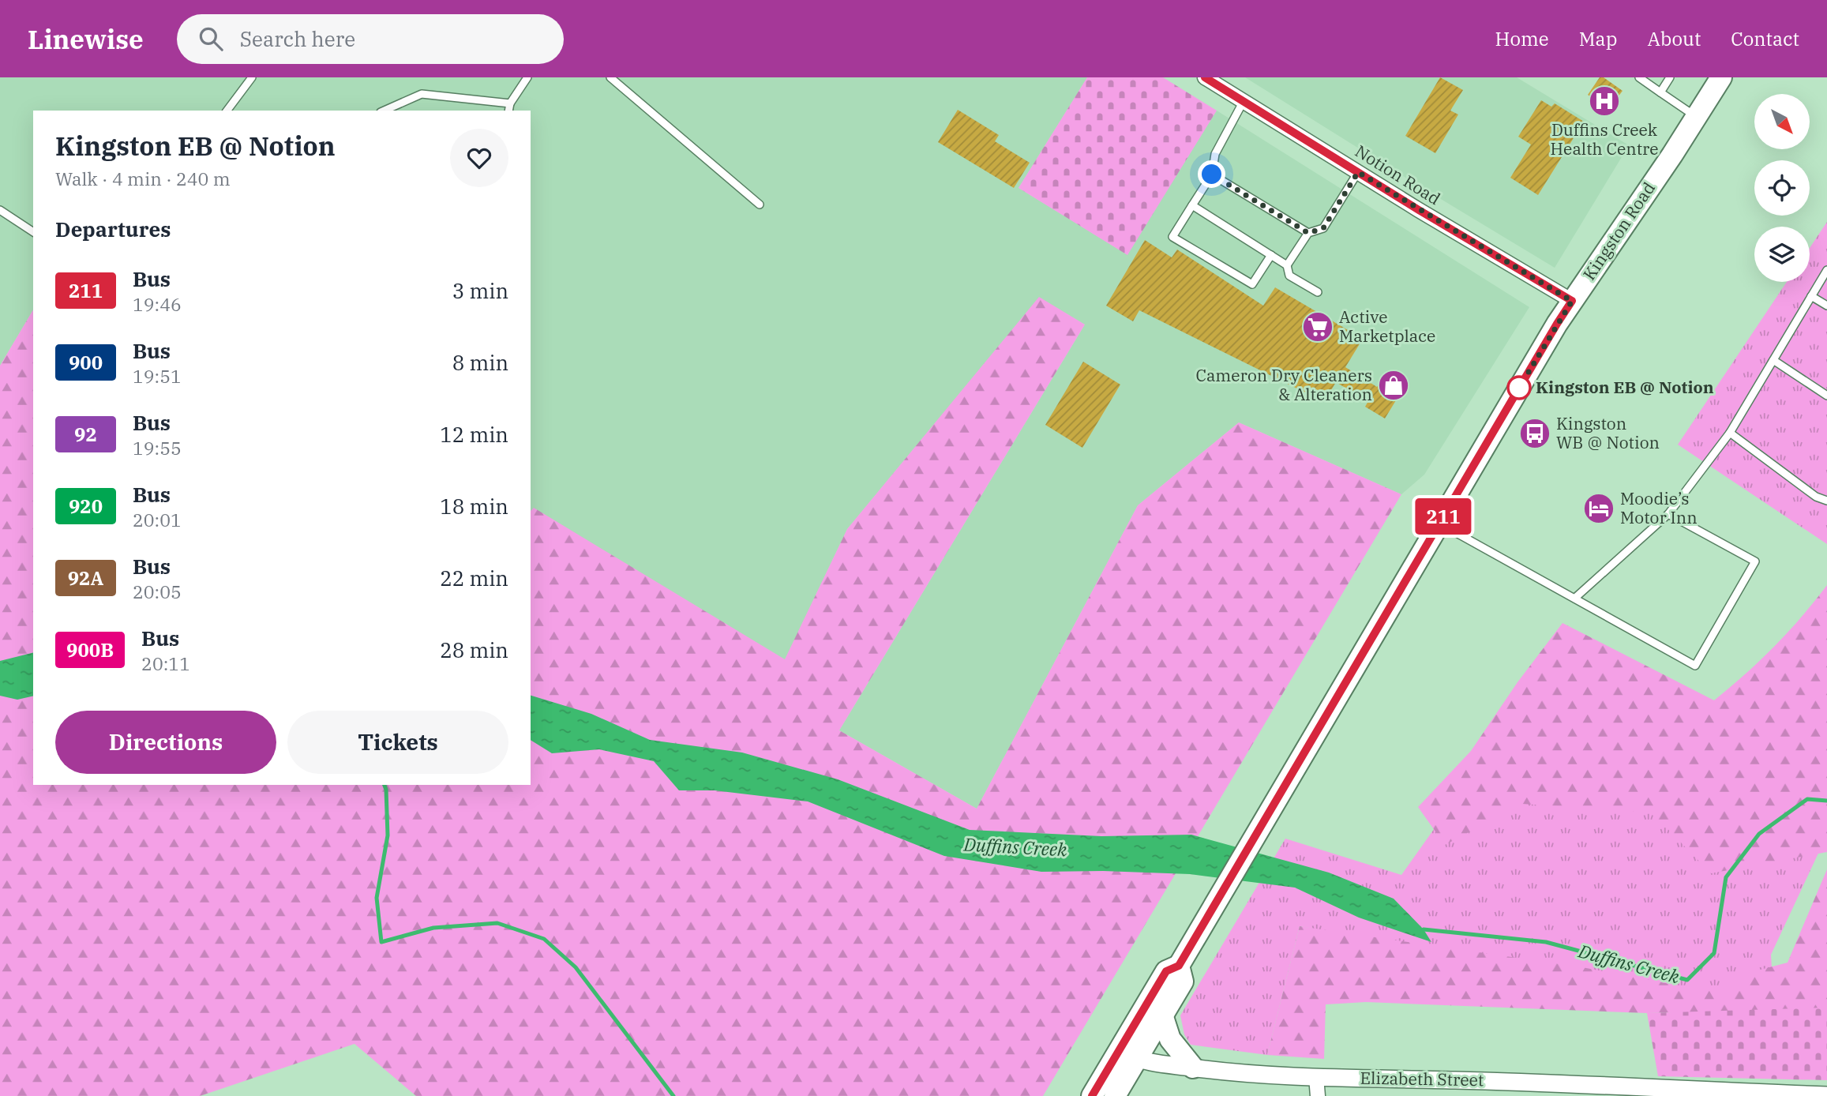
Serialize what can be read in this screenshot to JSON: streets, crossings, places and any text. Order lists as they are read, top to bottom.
{
  "streets": {
    "main road": ["Kingston Road"],
    "street": ["Notion Road", "Elizabeth Street"]
  },
  "crossings": [
    ["Notion Road", "Kingston Road"]
  ],
  "water": ["Duffins Creek"],
  "places": {
    "hospital": ["Duffins Creek Health Centre"],
    "supermarket": ["Active Marketplace"],
    "shop": ["Cameron Dry Cleaners & Alteration"],
    "other": ["Kingston EB @ Notion"],
    "bus stop": ["Kingston WB @ Notion"],
    "hotel": ["Moodie’s Motor Inn"]
  },
  "lines": ["bus line 211"],
  "north": "bottom right",
  "page": {
    "header": "Linewise",
    "search": "Search here",
    "nav": [
      "Home",
      "Map",
      "About",
      "Contact"
    ],
    "on_map": "211",
    "heading": [
      ["Kingston EB @ Notion", "Walk · 4 min · 240 m"],
      "Departures"
    ],
    "list": [
      {
        "mark": "211",
        "name": "Bus",
        "note": "19:46",
        "value": "3 min"
      },
      {
        "mark": "900",
        "name": "Bus",
        "note": "19:51",
        "value": "8 min"
      },
      {
        "mark": "92",
        "name": "Bus",
        "note": "19:55",
        "value": "12 min"
      },
      {
        "mark": "920",
        "name": "Bus",
        "note": "20:01",
        "value": "18 min"
      },
      {
        "mark": "92A",
        "name": "Bus",
        "note": "20:05",
        "value": "22 min"
      },
      {
        "mark": "900B",
        "name": "Bus",
        "note": "20:11",
        "value": "28 min"
      }
    ],
    "buttons": ["Directions", "Tickets"]
  }
}
